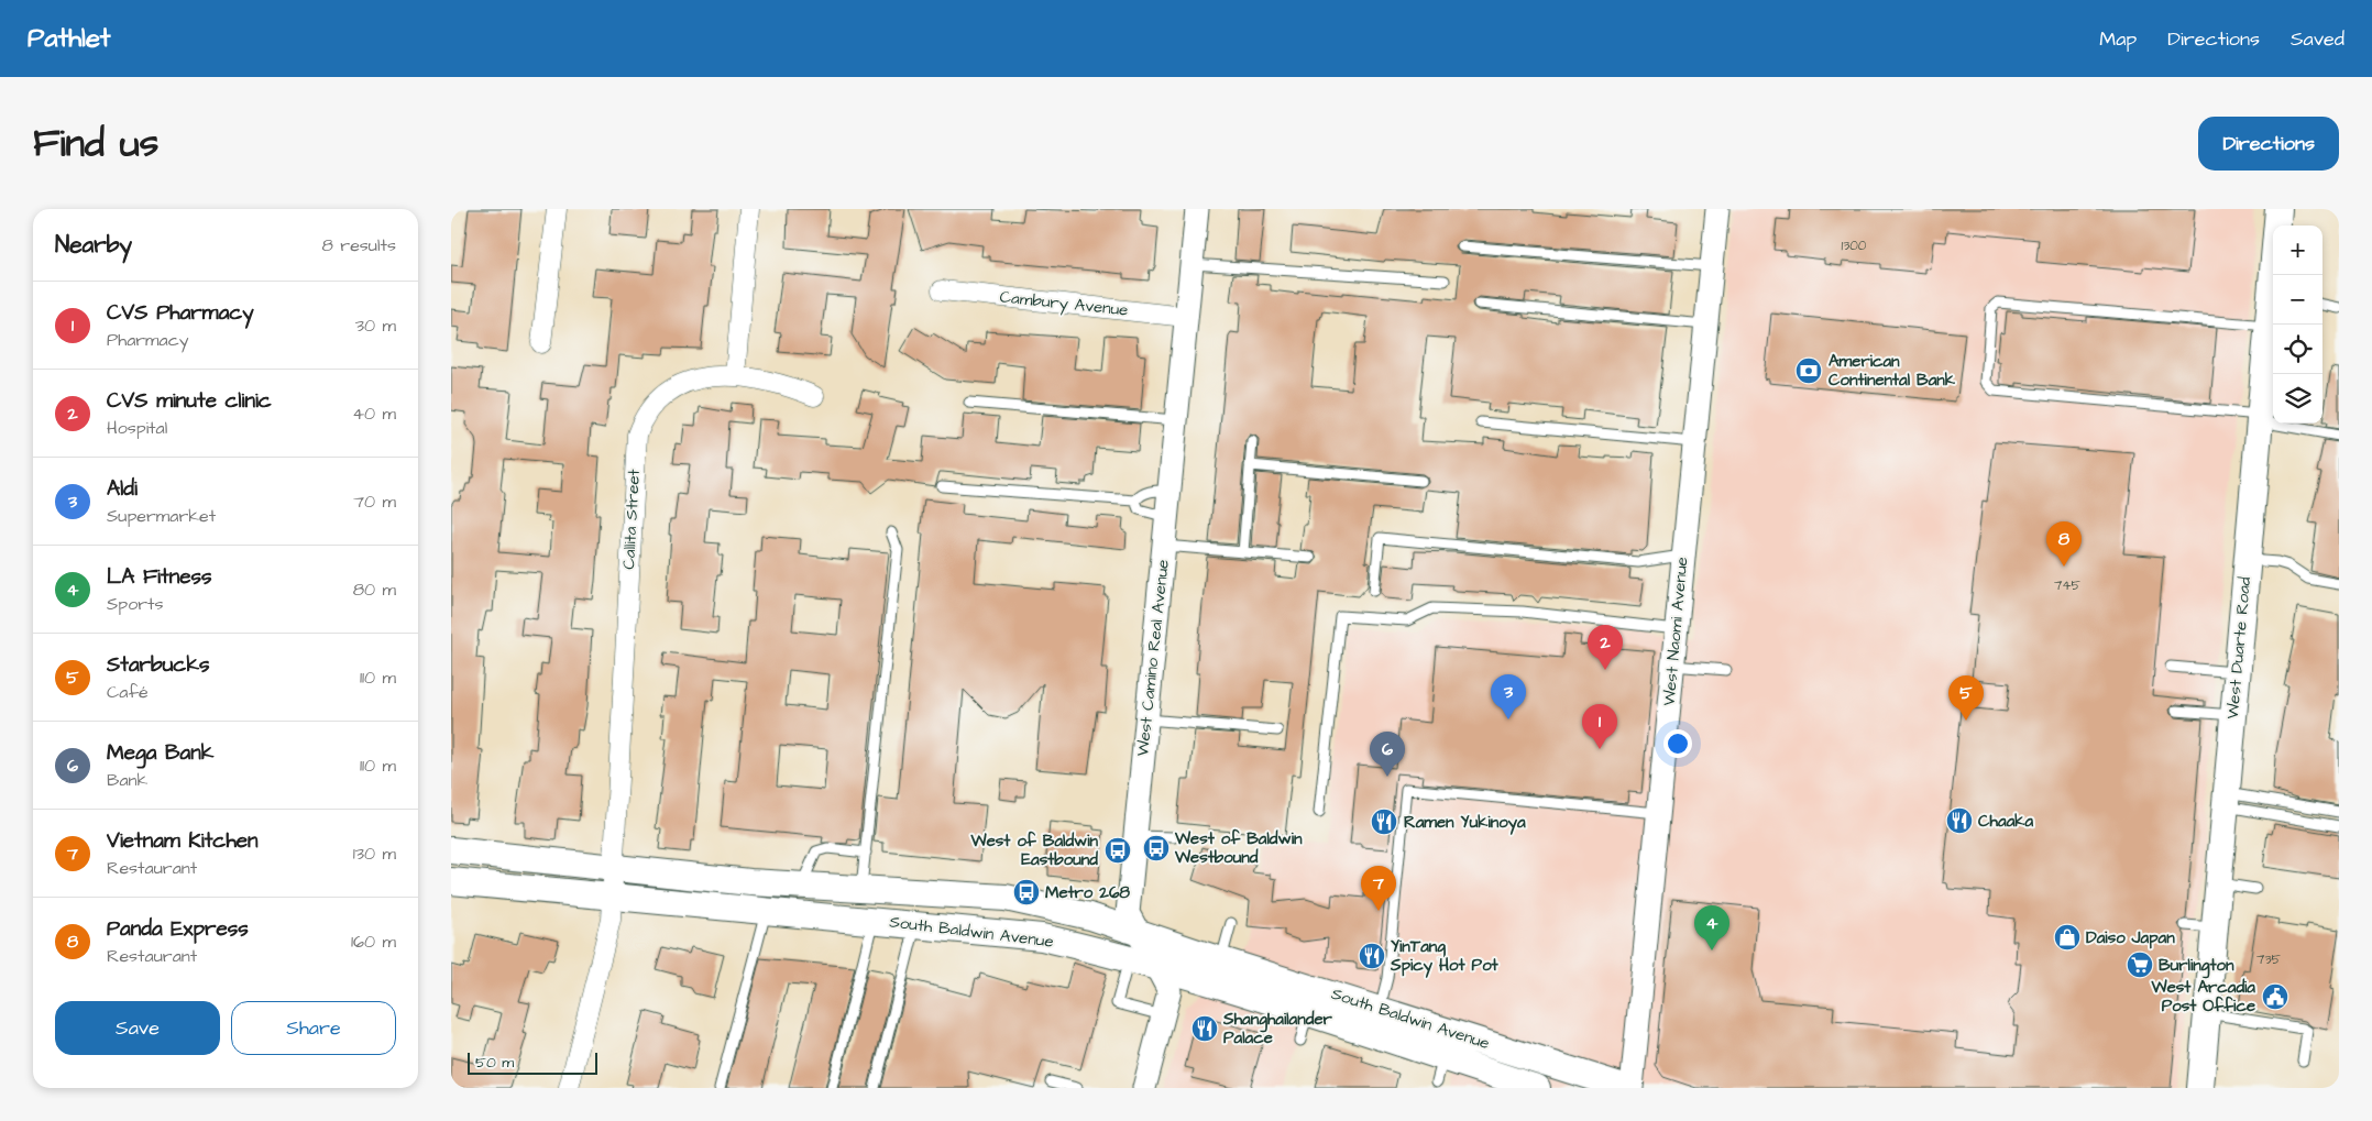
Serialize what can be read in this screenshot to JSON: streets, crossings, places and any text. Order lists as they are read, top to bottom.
{
  "streets": {
    "main road": ["West Duarte Road", "South Baldwin Avenue"],
    "street": [
      "Cambury Avenue",
      "Callita Street",
      "West Naomi Avenue",
      "West Camino Real Avenue"
    ]
  },
  "crossings": [
    ["Cambury Avenue", "West Camino Real Avenue"],
    ["Callita Street", "South Baldwin Avenue"],
    ["West Naomi Avenue", "South Baldwin Avenue"],
    ["West Camino Real Avenue", "South Baldwin Avenue"]
  ],
  "places": {
    "bank": ["American Continental Bank"],
    "restaurant": [
      "Chaaka",
      "Ramen Yukinoya",
      "YinTang Spicy Hot Pot",
      "Shanghailander Palace"
    ],
    "bus stop": ["West of Baldwin Westbound", "West of Baldwin Eastbound", "Metro 268"],
    "shop": ["Daiso Japan"],
    "supermarket": ["Burlington"],
    "public building": ["West Arcadia Post Office"]
  },
  "house_numbers": ["1300", "745", "735"],
  "scale_bar": "50 m",
  "page": {
    "header": "Pathlet",
    "nav": ["Map", "Directions", "Saved"],
    "title": "Find us",
    "buttons": [
      "Directions",
      ["Save", "Share"]
    ],
    "heading": ["Nearby", "8 results"],
    "map_buttons": ["+", "−"],
    "list": [
      {
        "mark": "1",
        "name": "CVS Pharmacy",
        "note": "Pharmacy",
        "value": "30 m"
      },
      {
        "mark": "2",
        "name": "CVS minute clinic",
        "note": "Hospital",
        "value": "40 m"
      },
      {
        "mark": "3",
        "name": "Aldi",
        "note": "Supermarket",
        "value": "70 m"
      },
      {
        "mark": "4",
        "name": "LA Fitness",
        "note": "Sports",
        "value": "80 m"
      },
      {
        "mark": "5",
        "name": "Starbucks",
        "note": "Café",
        "value": "110 m"
      },
      {
        "mark": "6",
        "name": "Mega Bank",
        "note": "Bank",
        "value": "110 m"
      },
      {
        "mark": "7",
        "name": "Vietnam Kitchen",
        "note": "Restaurant",
        "value": "130 m"
      },
      {
        "mark": "8",
        "name": "Panda Express",
        "note": "Restaurant",
        "value": "160 m"
      }
    ],
    "pins": [
      "8",
      "2",
      "3",
      "5",
      "1",
      "6",
      "7",
      "4"
    ],
    "scale": "50 m"
  }
}
